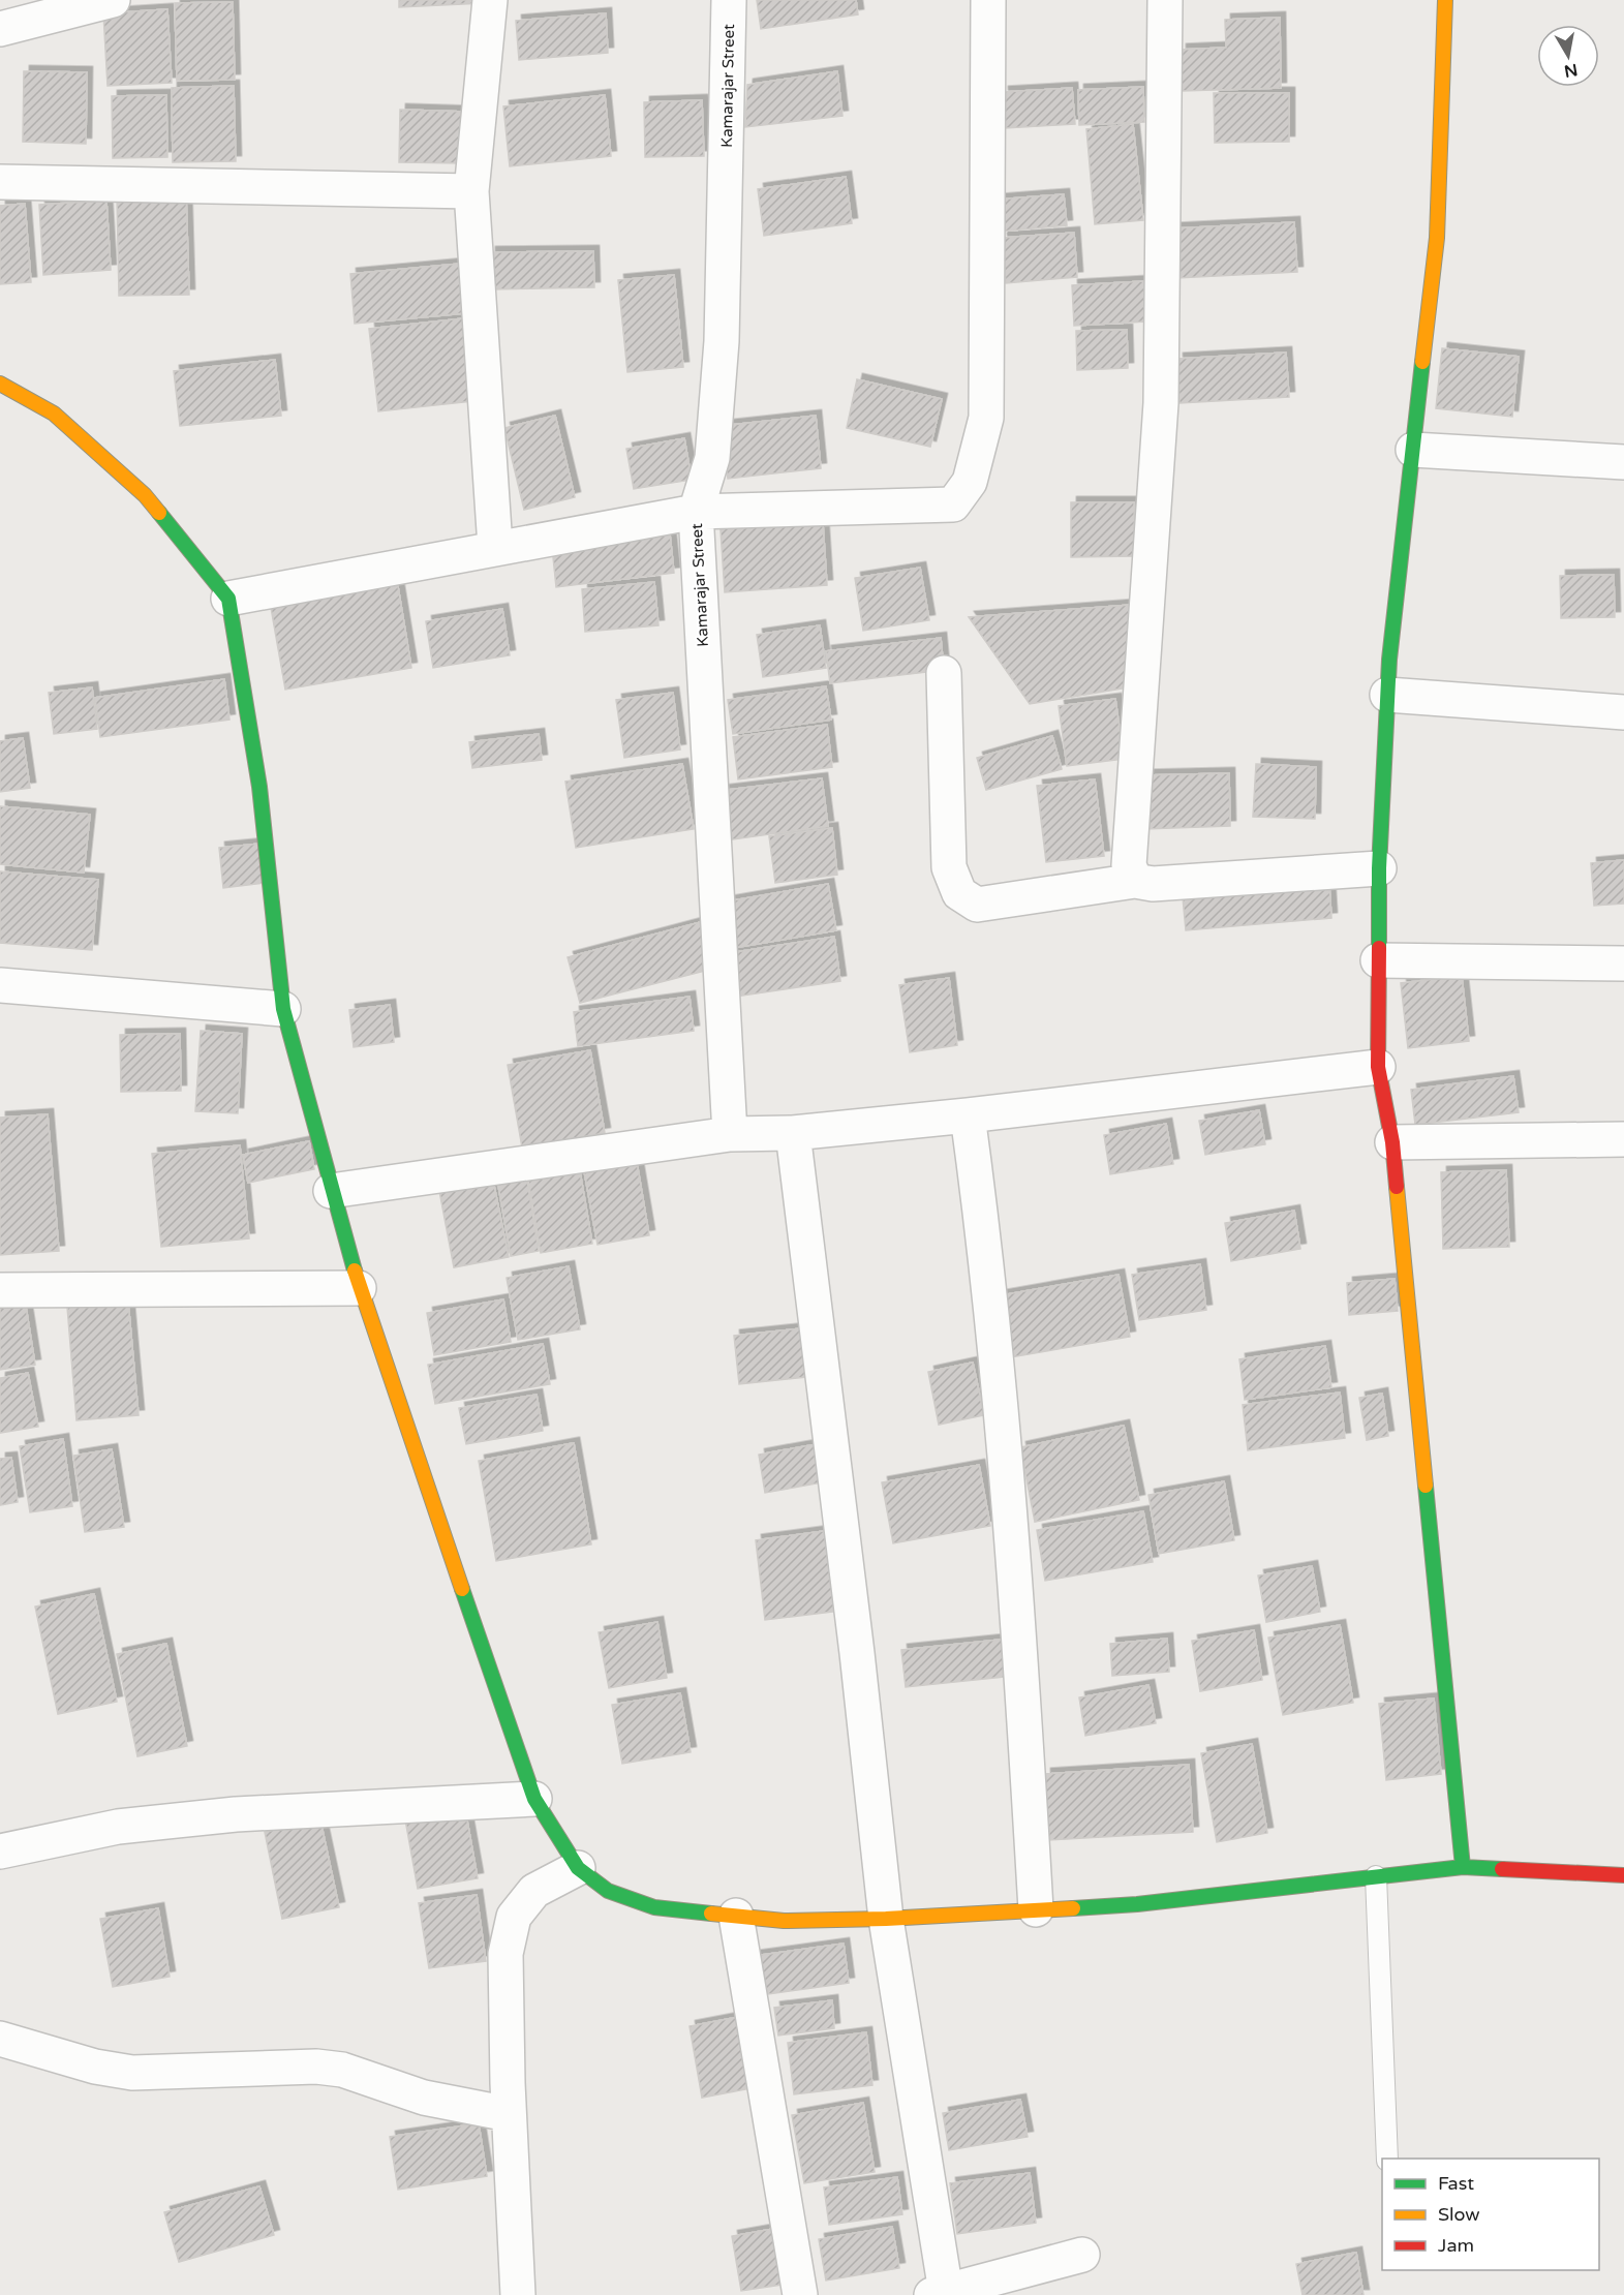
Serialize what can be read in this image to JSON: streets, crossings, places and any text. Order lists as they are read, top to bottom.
{
  "streets": {
    "street": ["Kamarajar Street"]
  },
  "legend": ["Fast", "Slow", "Jam"],
  "north": "bottom"
}
